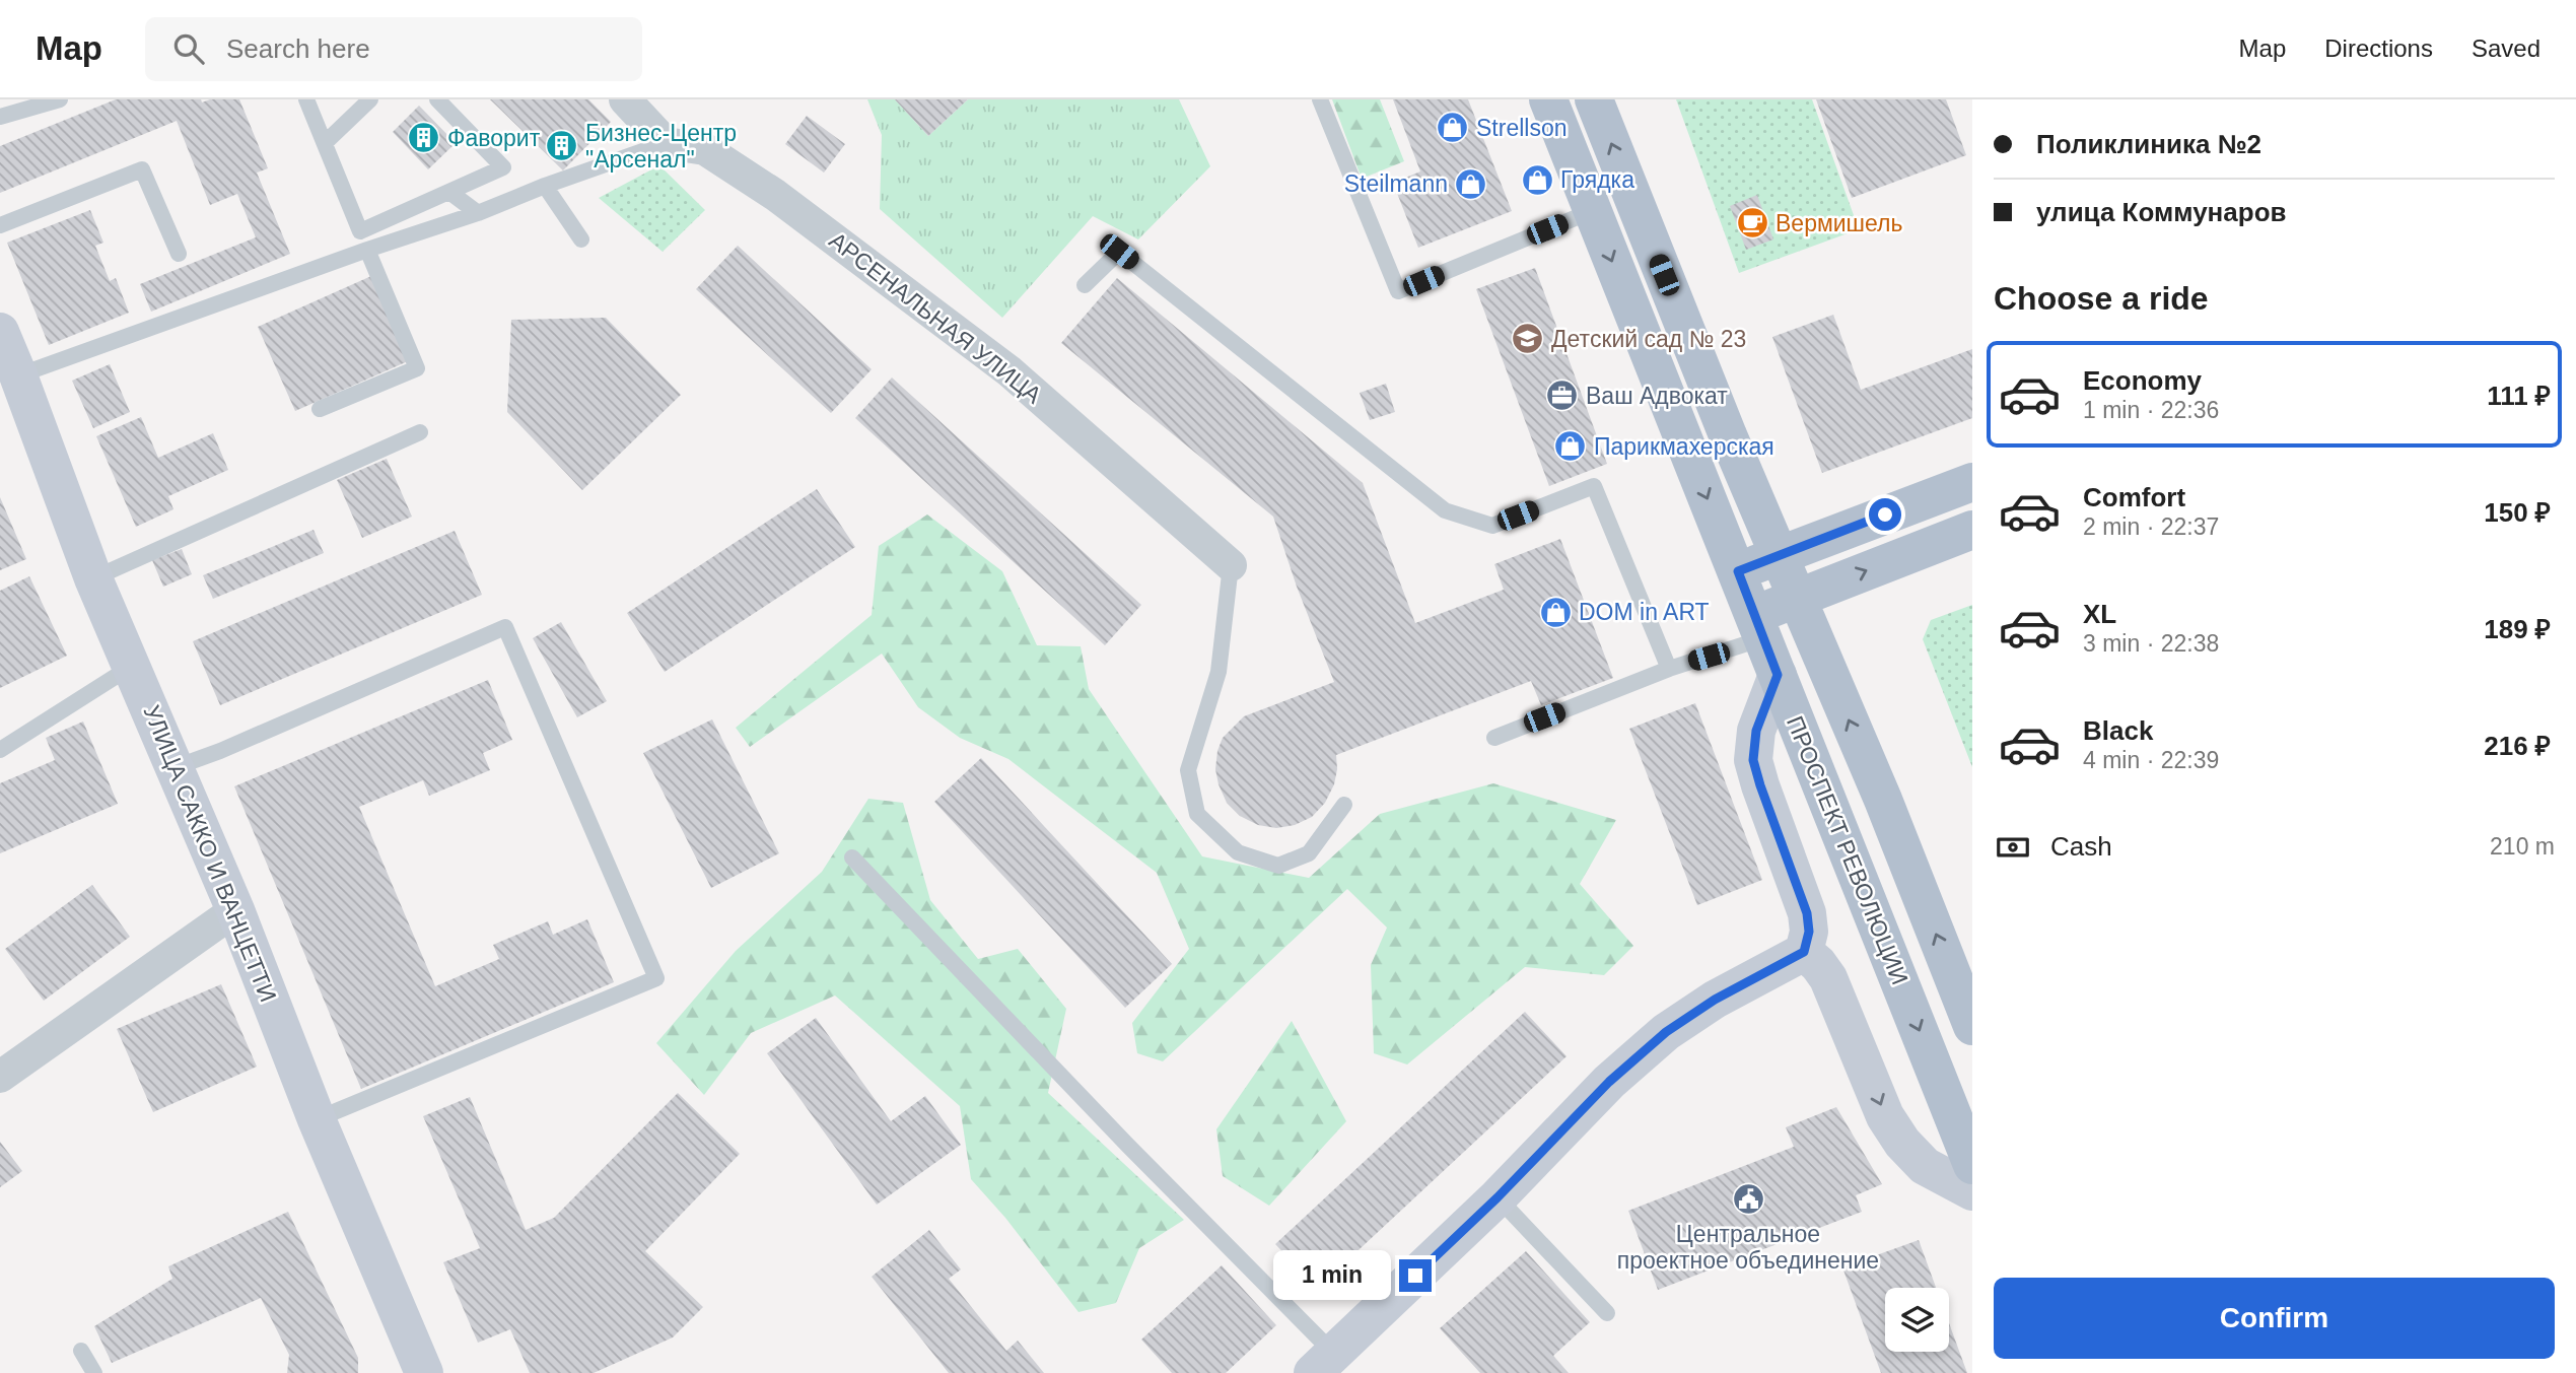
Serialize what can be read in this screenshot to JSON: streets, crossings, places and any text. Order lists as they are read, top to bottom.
{
  "streets": {
    "main road": ["ПРОСПЕКТ РЕВОЛЮЦИИ"],
    "street": ["АРСЕНАЛЬНАЯ УЛИЦА", "УЛИЦА САККО И ВАНЦЕТТИ"]
  },
  "places": {
    "shop": [
      "Strellson",
      "Грядка",
      "Steilmann",
      "Парикмахерская",
      "DOM in ART"
    ],
    "building": ["Фаворит", "Бизнес-Центр \"Арсенал\""],
    "cafe": ["Вермишель"],
    "school or university": ["Детский сад № 23"],
    "office": ["Ваш Адвокат"],
    "public building": ["Центральное проектное объединение"]
  },
  "page": {
    "header": "Map",
    "search": "Search here",
    "nav": ["Map", "Directions", "Saved"],
    "banner": ["Поликлиника №2", "улица Коммунаров"],
    "heading": "Choose a ride",
    "list": [
      {
        "name": "Economy",
        "note": "1 min · 22:36",
        "value": "111 ₽"
      },
      {
        "name": "Comfort",
        "note": "2 min · 22:37",
        "value": "150 ₽"
      },
      {
        "name": "XL",
        "note": "3 min · 22:38",
        "value": "189 ₽"
      },
      {
        "name": "Black",
        "note": "4 min · 22:39",
        "value": "216 ₽"
      }
    ],
    "pay": ["Cash", "210 m"],
    "bubble": "1 min",
    "buttons": "Confirm"
  }
}
